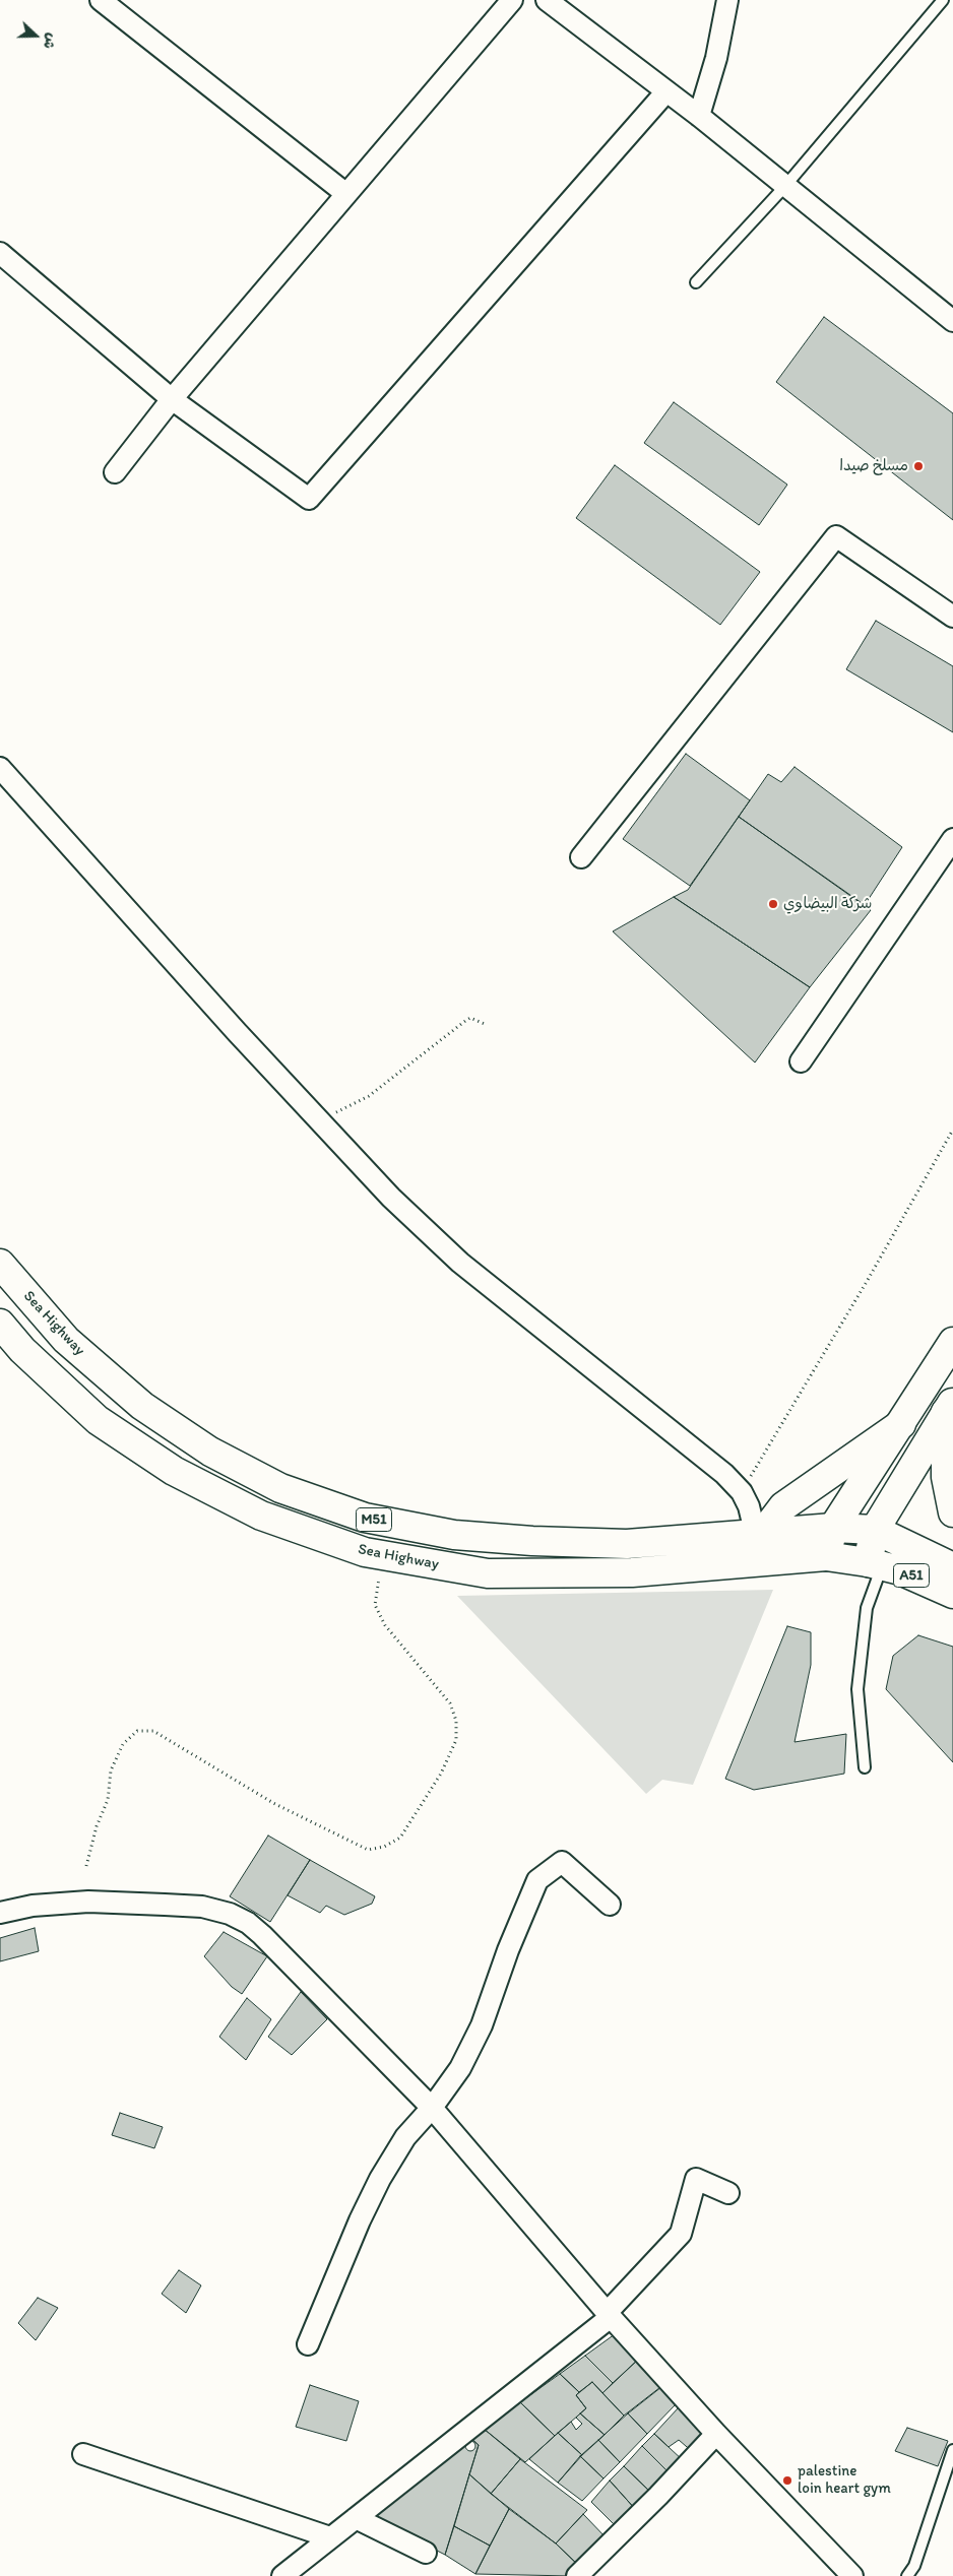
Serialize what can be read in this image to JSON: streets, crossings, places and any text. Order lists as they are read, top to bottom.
{
  "streets": {
    "main road": ["Sea Highway", "M51", "A51"]
  },
  "crossings": [
    ["Sea Highway", "A51"]
  ],
  "places": ["مسلخ صيدا", "شركة البيضاوي", "palestine loin heart gym"],
  "north": "right"
}
